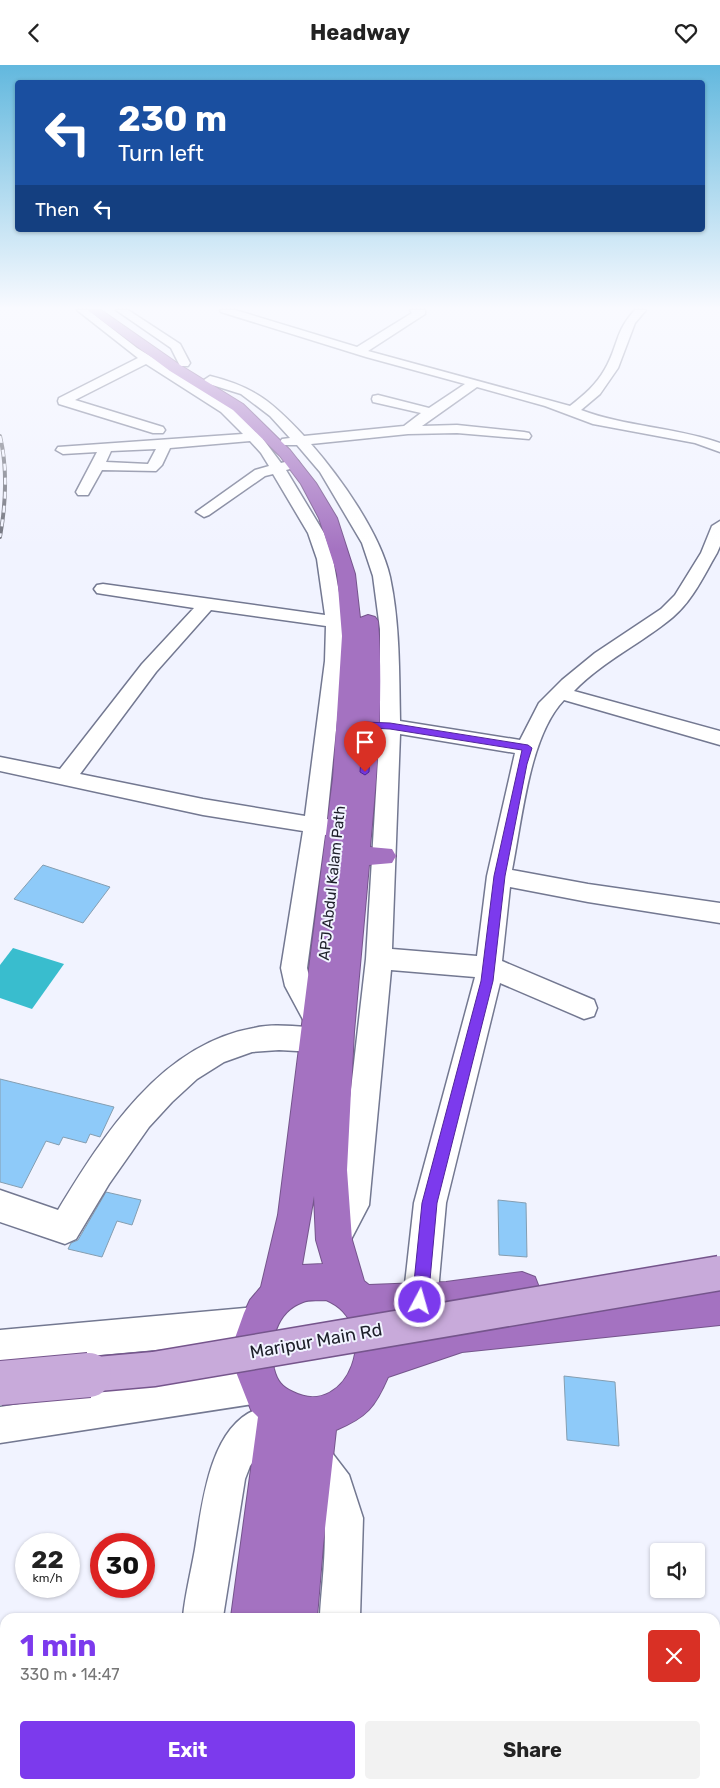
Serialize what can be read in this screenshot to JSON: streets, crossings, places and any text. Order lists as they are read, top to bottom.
{
  "streets": {
    "highway": ["APJ Abdul Kalam Path"],
    "main road": ["Maripur Main Rd"]
  },
  "page": {
    "header": "Headway",
    "turn": ["230 m", "Turn left"],
    "then": "Then",
    "speed": "22 km/h",
    "limit": "30",
    "heading": ["1 min", "330 m · 14:47"],
    "buttons": ["Exit", "Share"]
  }
}
